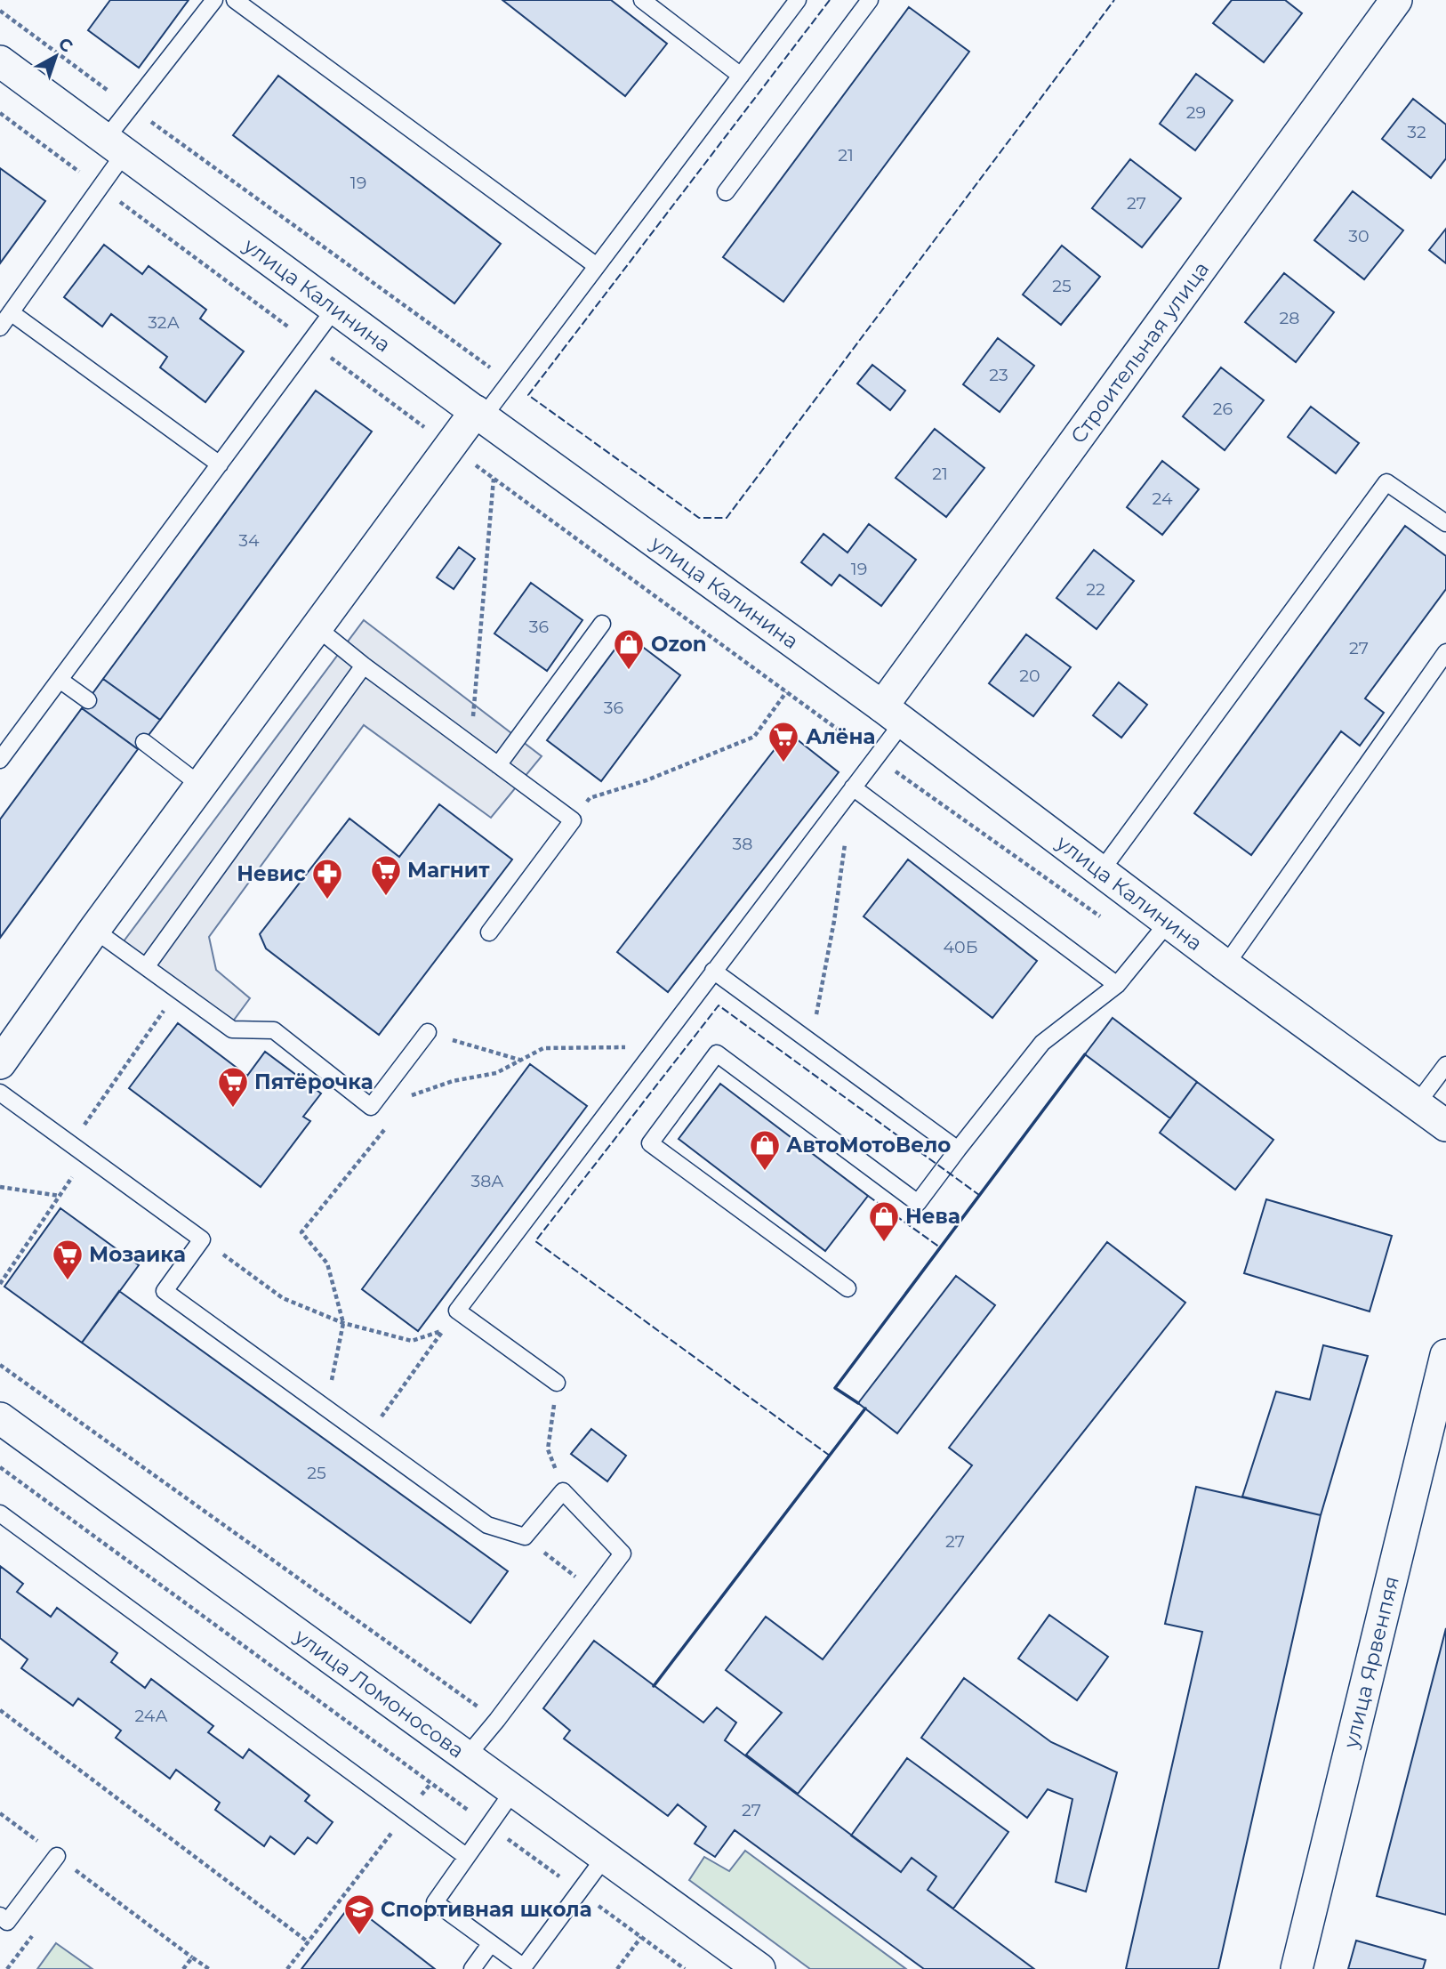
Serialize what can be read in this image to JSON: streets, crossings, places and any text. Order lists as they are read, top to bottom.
{
  "streets": {
    "street": [
      "улица Калинина",
      "Строительная улица",
      "улица Ярвенпяя",
      "улица Ломоносова"
    ]
  },
  "crossings": [
    ["улица Калинина", "Строительная улица"]
  ],
  "places": {
    "shop": ["Ozon", "АвтоМотоВело", "Нева"],
    "supermarket": [
      "Алёна",
      "Магнит",
      "Пятёрочка",
      "Мозаика"
    ],
    "pharmacy": ["Невис"],
    "school or university": ["Спортивная школа"]
  },
  "house_numbers": [
    "29",
    "32",
    "21",
    "19",
    "27",
    "30",
    "25",
    "28",
    "32А",
    "23",
    "26",
    "21",
    "24",
    "34",
    "19",
    "22",
    "36",
    "27",
    "20",
    "36",
    "38",
    "40Б",
    "38А",
    "25",
    "27",
    "24А",
    "27"
  ],
  "north": "top right"
}
